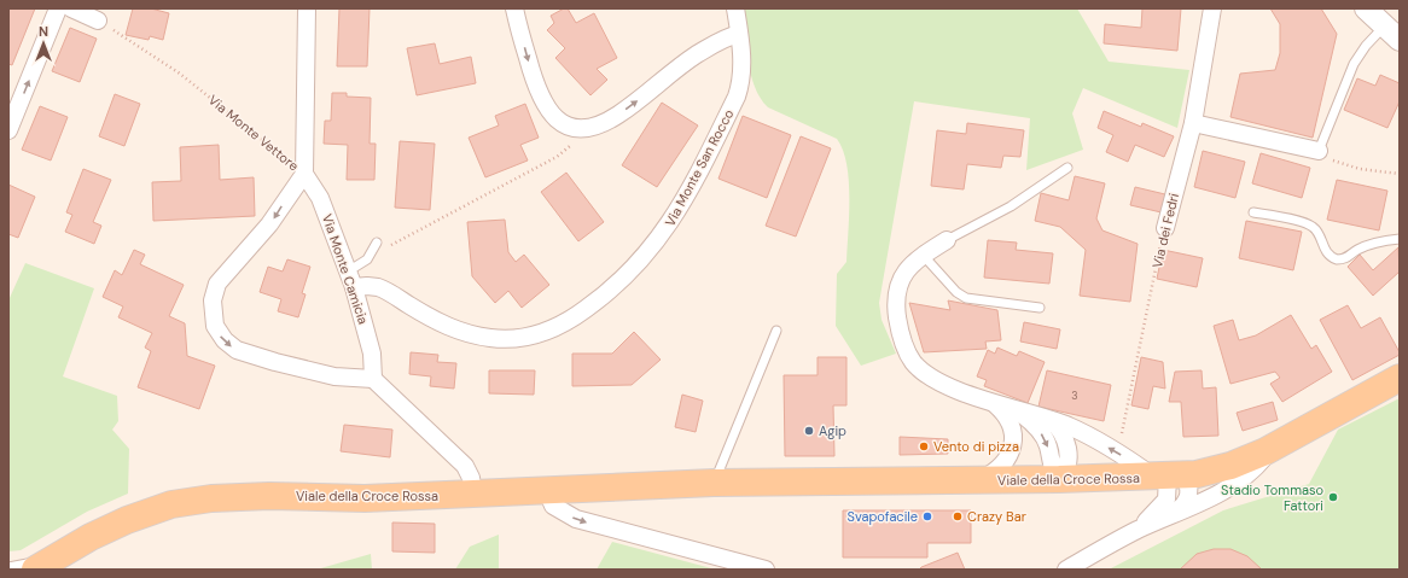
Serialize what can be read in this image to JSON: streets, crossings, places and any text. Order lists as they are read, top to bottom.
{
  "streets": {
    "main road": ["Viale della Croce Rossa"],
    "street": [
      "Via Monte Vettore",
      "Via Monte San Rocco",
      "Via dei Fedri",
      "Via Monte Camicia"
    ]
  },
  "crossings": [
    ["Via Monte Vettore", "Via Monte Camicia"],
    ["Via Monte San Rocco", "Via Monte Camicia"]
  ],
  "places": [
    "Agip",
    "Vento di pizza",
    "Stadio Tommaso Fattori",
    "Svapofacile",
    "Crazy Bar"
  ],
  "house_numbers": ["3"],
  "north": "top"
}
